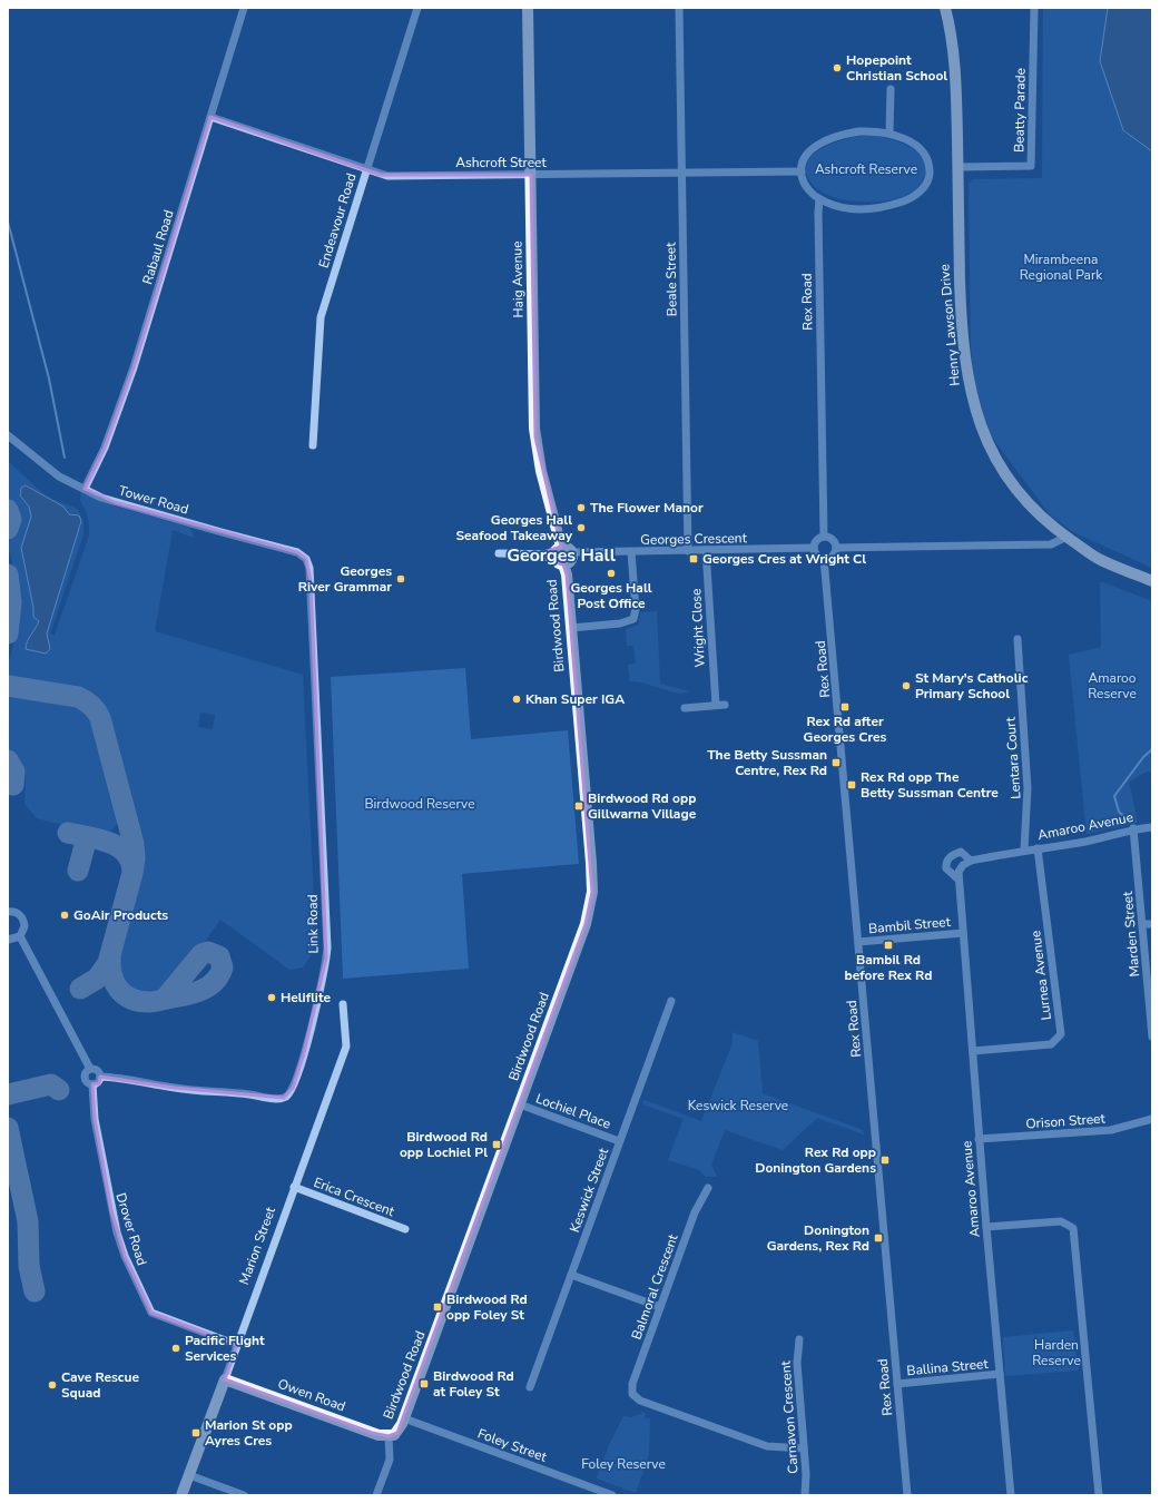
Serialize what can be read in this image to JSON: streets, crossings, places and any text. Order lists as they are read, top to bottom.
{
  "streets": {
    "main road": [
      "Haig Avenue",
      "Henry Lawson Drive",
      "Birdwood Road",
      "Marion Street",
      "Owen Road"
    ],
    "street": [
      "Beatty Parade",
      "Ashcroft Street",
      "Endeavour Road",
      "Rabaul Road",
      "Beale Street",
      "Rex Road",
      "Tower Road",
      "Georges Crescent",
      "Wright Close",
      "Lentara Court",
      "Amaroo Avenue",
      "Link Road",
      "Bambil Street",
      "Marden Street",
      "Lurnea Avenue",
      "Lochiel Place",
      "Orison Street",
      "Keswick Street",
      "Erica Crescent",
      "Drover Road",
      "Balmoral Crescent",
      "Ballina Street",
      "Carnavon Crescent",
      "Foley Street"
    ]
  },
  "crossings": [
    ["Beatty Parade", "Henry Lawson Drive"],
    ["Ashcroft Street", "Endeavour Road"],
    ["Ashcroft Street", "Rabaul Road"],
    ["Ashcroft Street", "Haig Avenue"],
    ["Ashcroft Street", "Beale Street"],
    ["Ashcroft Street", "Rex Road"],
    ["Rabaul Road", "Tower Road"],
    ["Haig Avenue", "Georges Crescent"],
    ["Haig Avenue", "Birdwood Road"],
    ["Beale Street", "Georges Crescent"],
    ["Rex Road", "Georges Crescent"],
    ["Rex Road", "Bambil Street"],
    ["Rex Road", "Ballina Street"],
    ["Tower Road", "Link Road"],
    ["Georges Crescent", "Birdwood Road"],
    ["Georges Crescent", "Wright Close"],
    ["Birdwood Road", "Lochiel Place"],
    ["Birdwood Road", "Owen Road"],
    ["Birdwood Road", "Foley Street"],
    ["Lentara Court", "Amaroo Avenue"],
    ["Amaroo Avenue", "Bambil Street"],
    ["Amaroo Avenue", "Marden Street"],
    ["Amaroo Avenue", "Lurnea Avenue"],
    ["Amaroo Avenue", "Orison Street"],
    ["Amaroo Avenue", "Ballina Street"],
    ["Link Road", "Drover Road"],
    ["Lochiel Place", "Keswick Street"],
    ["Erica Crescent", "Marion Street"],
    ["Drover Road", "Marion Street"],
    ["Marion Street", "Owen Road"]
  ],
  "districts": ["Georges Hall"],
  "parks": [
    "Ashcroft Reserve",
    "Mirambeena Regional Park",
    "Amaroo Reserve",
    "Birdwood Reserve",
    "Keswick Reserve",
    "Harden Reserve",
    "Foley Reserve"
  ],
  "places": {
    "other": [
      "Hopepoint Christian School",
      "The Flower Manor",
      "Georges Hall Seafood Takeaway",
      "Georges Hall Post Office",
      "Georges River Grammar",
      "St Mary's Catholic Primary School",
      "Khan Super IGA",
      "GoAir Products",
      "Heliflite",
      "Pacific Flight Services",
      "Cave Rescue Squad"
    ],
    "transit": [
      "Georges Cres at Wright Cl",
      "Rex Rd after Georges Cres",
      "The Betty Sussman Centre, Rex Rd",
      "Rex Rd opp The Betty Sussman Centre",
      "Birdwood Rd opp Gillwarna Village",
      "Bambil Rd before Rex Rd",
      "Birdwood Rd opp Lochiel Pl",
      "Rex Rd opp Donington Gardens",
      "Donington Gardens, Rex Rd",
      "Birdwood Rd opp Foley St",
      "Birdwood Rd at Foley St",
      "Marion St opp Ayres Cres"
    ]
  }
}
